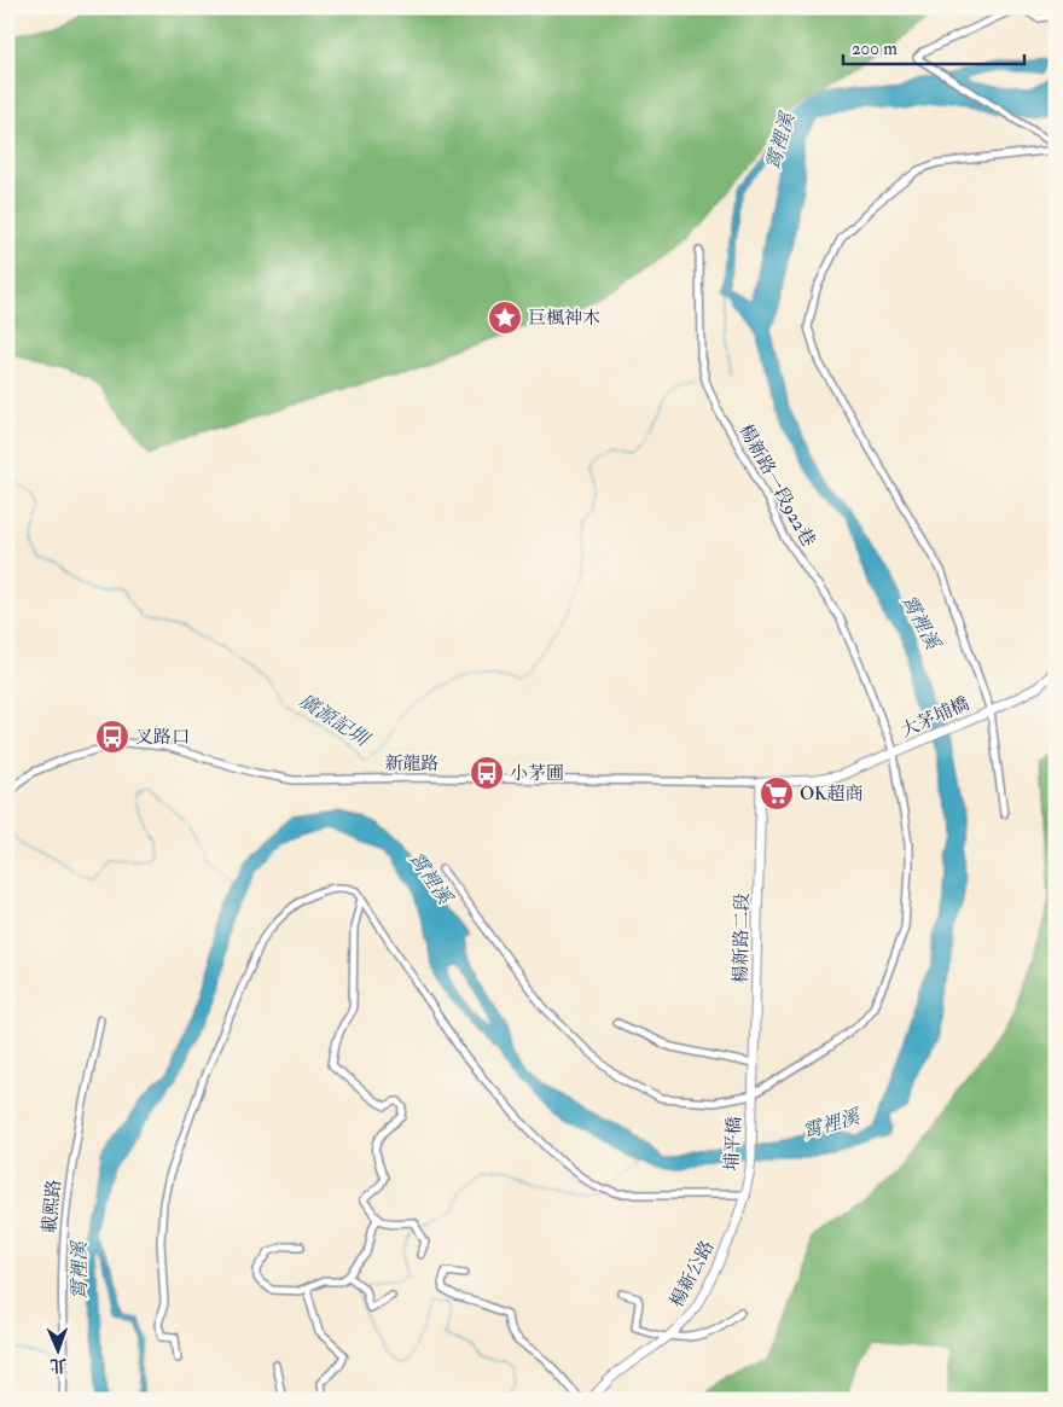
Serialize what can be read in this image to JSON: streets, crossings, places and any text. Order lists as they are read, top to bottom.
{
  "streets": {
    "main road": [
      "大茅埔橋",
      "楊新路二段",
      "埔平橋",
      "楊新公路"
    ],
    "street": ["楊新路一段922巷", "新龍路", "載熙路"]
  },
  "crossings": [
    ["楊新路一段922巷", "大茅埔橋"],
    ["楊新路一段922巷", "楊新路二段"],
    ["楊新路一段922巷", "埔平橋"],
    ["大茅埔橋", "新龍路"],
    ["大茅埔橋", "楊新路二段"],
    ["新龍路", "楊新路二段"],
    ["楊新路二段", "埔平橋"],
    ["埔平橋", "楊新公路"]
  ],
  "water": ["霄裡溪", "廣源記圳"],
  "places": {
    "place": ["巨楓神木"],
    "bus stop": ["叉路口", "小茅圃"],
    "supermarket": ["OK超商"]
  },
  "scale_bar": "200 m",
  "north": "bottom"
}
